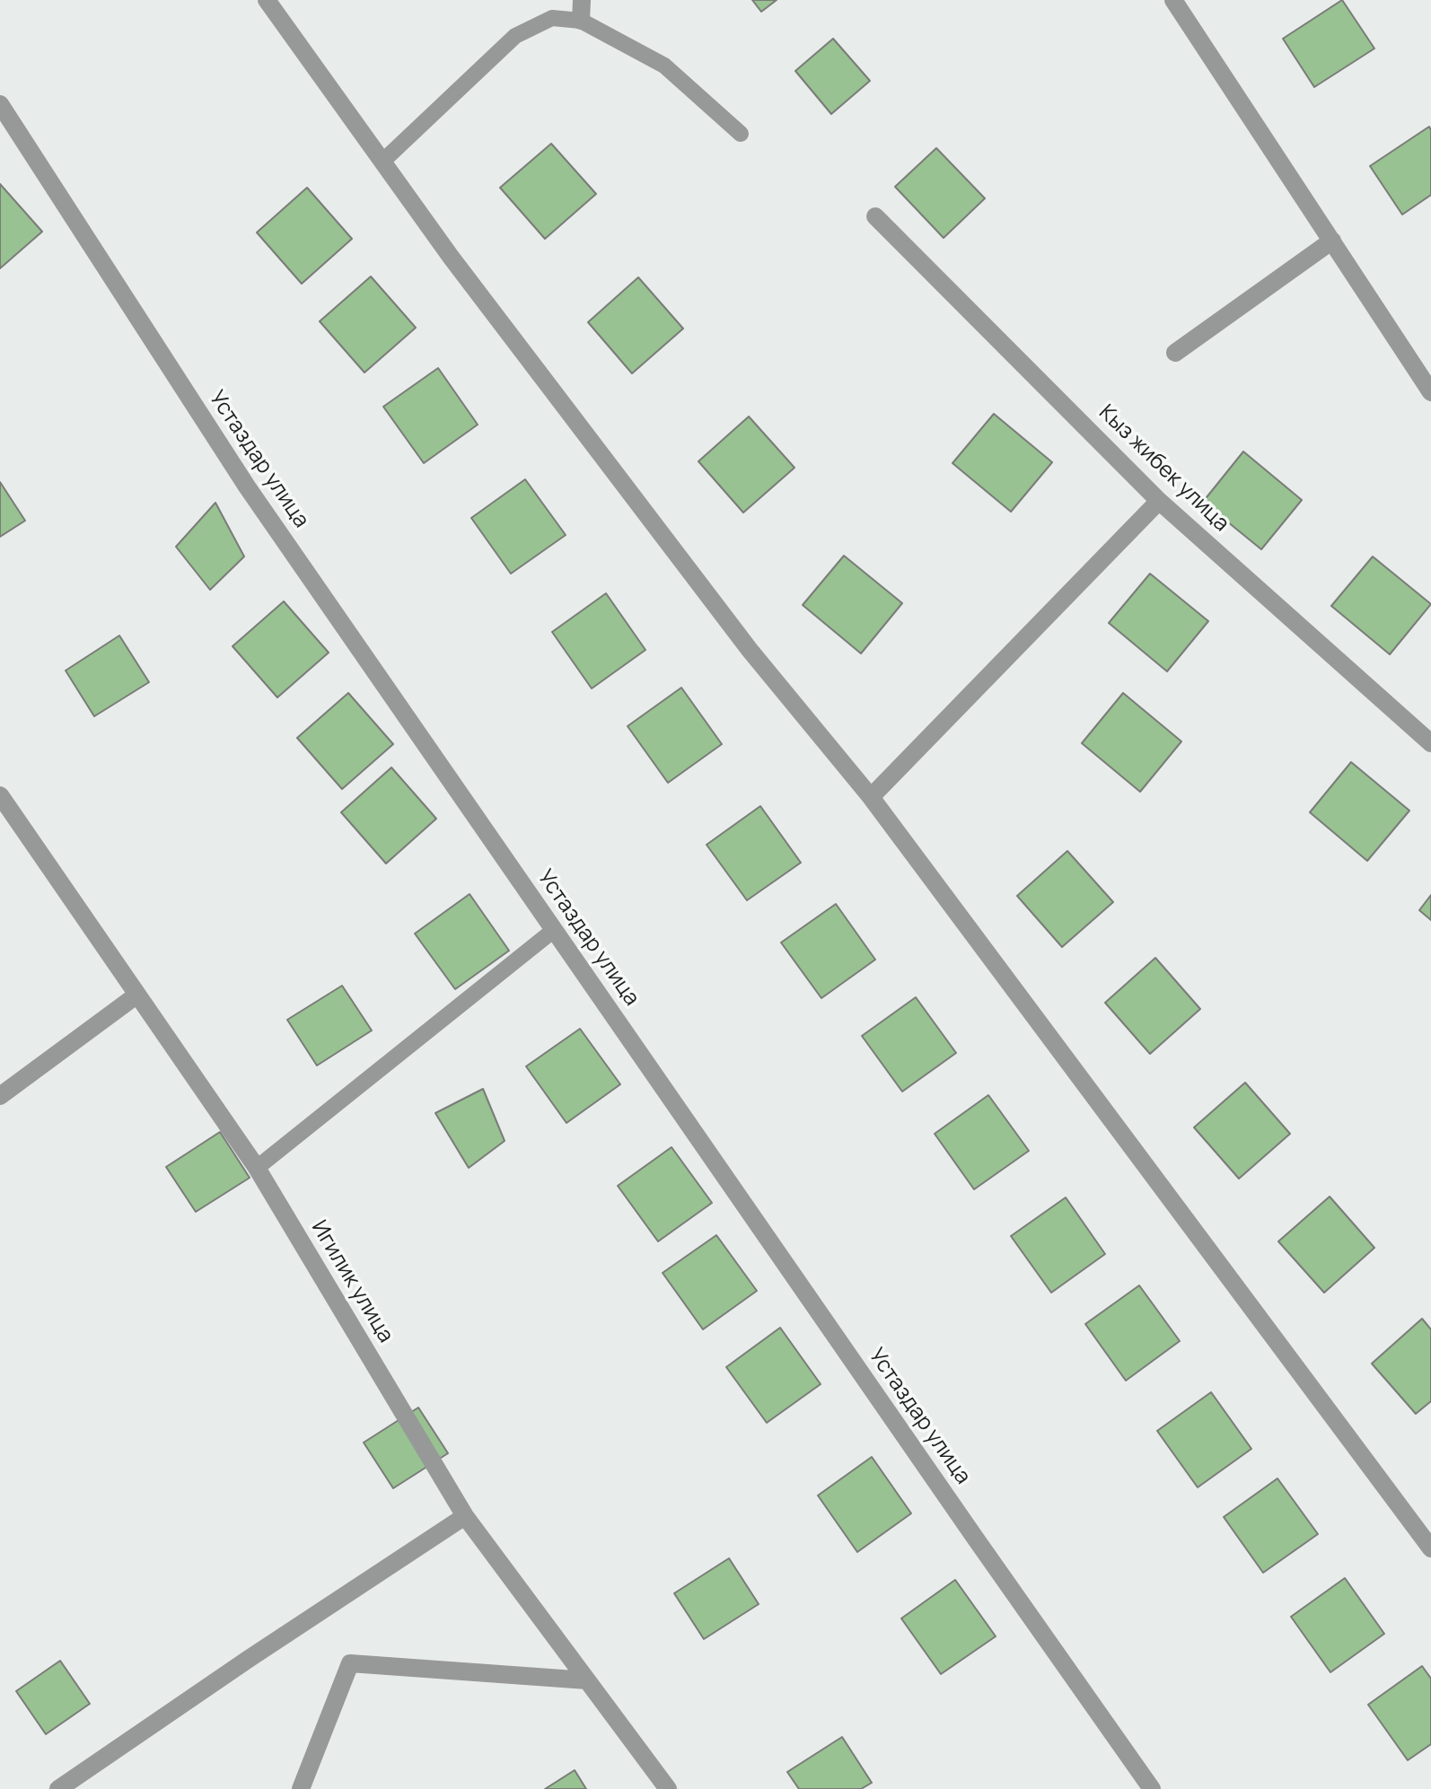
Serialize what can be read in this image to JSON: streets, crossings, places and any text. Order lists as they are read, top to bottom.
{
  "streets": {
    "street": ["Устаздар улица", "Кыз жибек улица", "Игилик улица"]
  }
}
